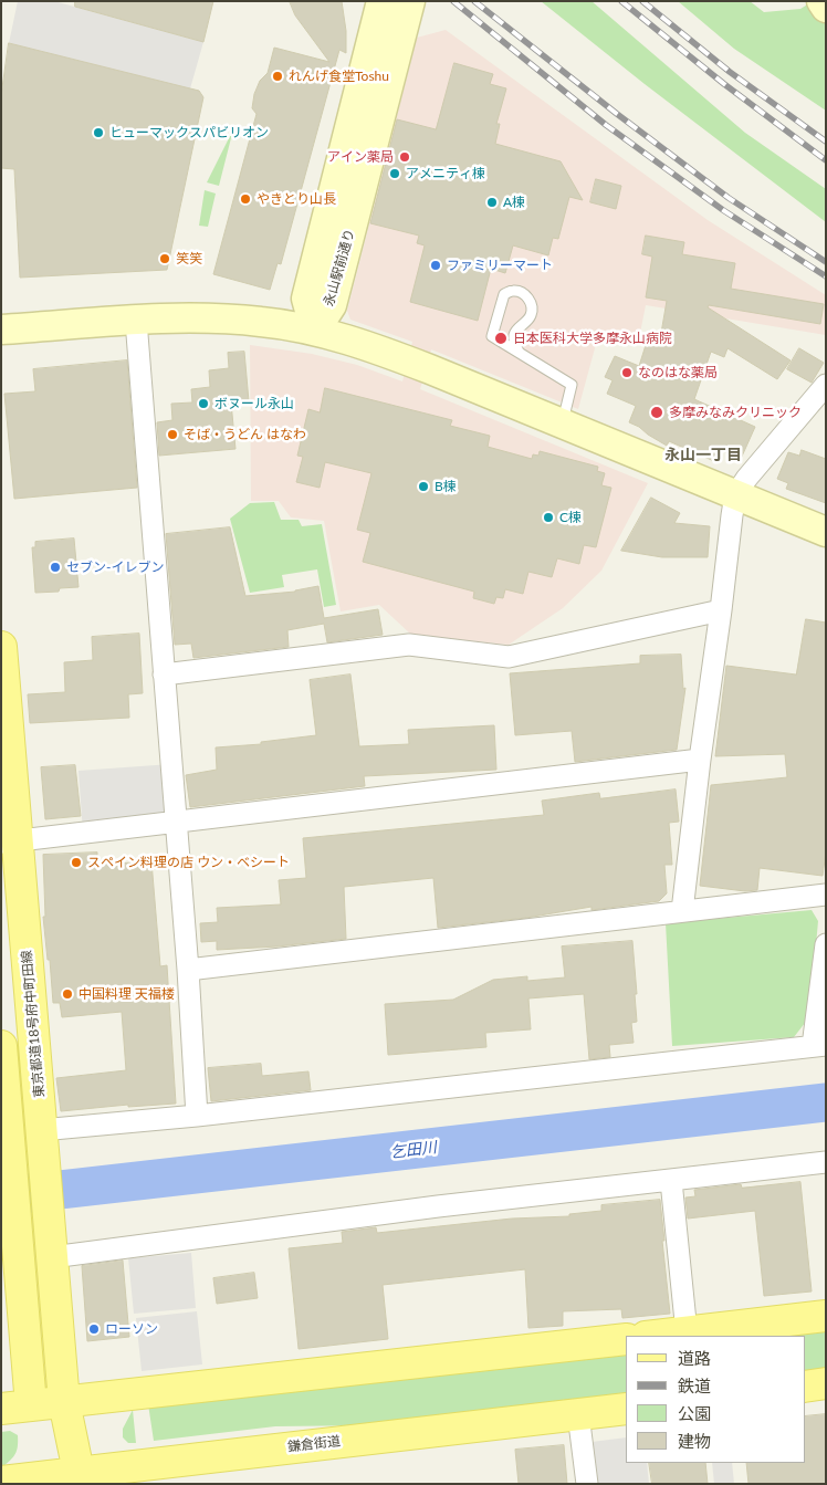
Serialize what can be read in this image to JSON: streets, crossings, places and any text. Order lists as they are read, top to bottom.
{
  "streets": {
    "main road": ["東京都道18号府中町田線", "鎌倉街道"],
    "street": ["永山駅前通り"]
  },
  "crossings": [
    ["東京都道18号府中町田線", "鎌倉街道"]
  ],
  "districts": ["永山一丁目"],
  "water": ["乞田川"],
  "places": [
    "れんげ食堂Toshu",
    "ヒューマックスパビリオン",
    "アイン薬局",
    "アメニティ棟",
    "やきとり山長",
    "A棟",
    "笑笑",
    "ファミリーマート",
    "日本医科大学多摩永山病院",
    "なのはな薬局",
    "ボヌール永山",
    "多摩みなみクリニック",
    "そば・うどん はなわ",
    "B棟",
    "C棟",
    "セブン-イレブン",
    "スペイン料理の店 ウン・ベシート",
    "中国料理 天福楼",
    "ローソン"
  ],
  "legend": [
    "道路",
    "鉄道",
    "公園",
    "建物"
  ]
}
